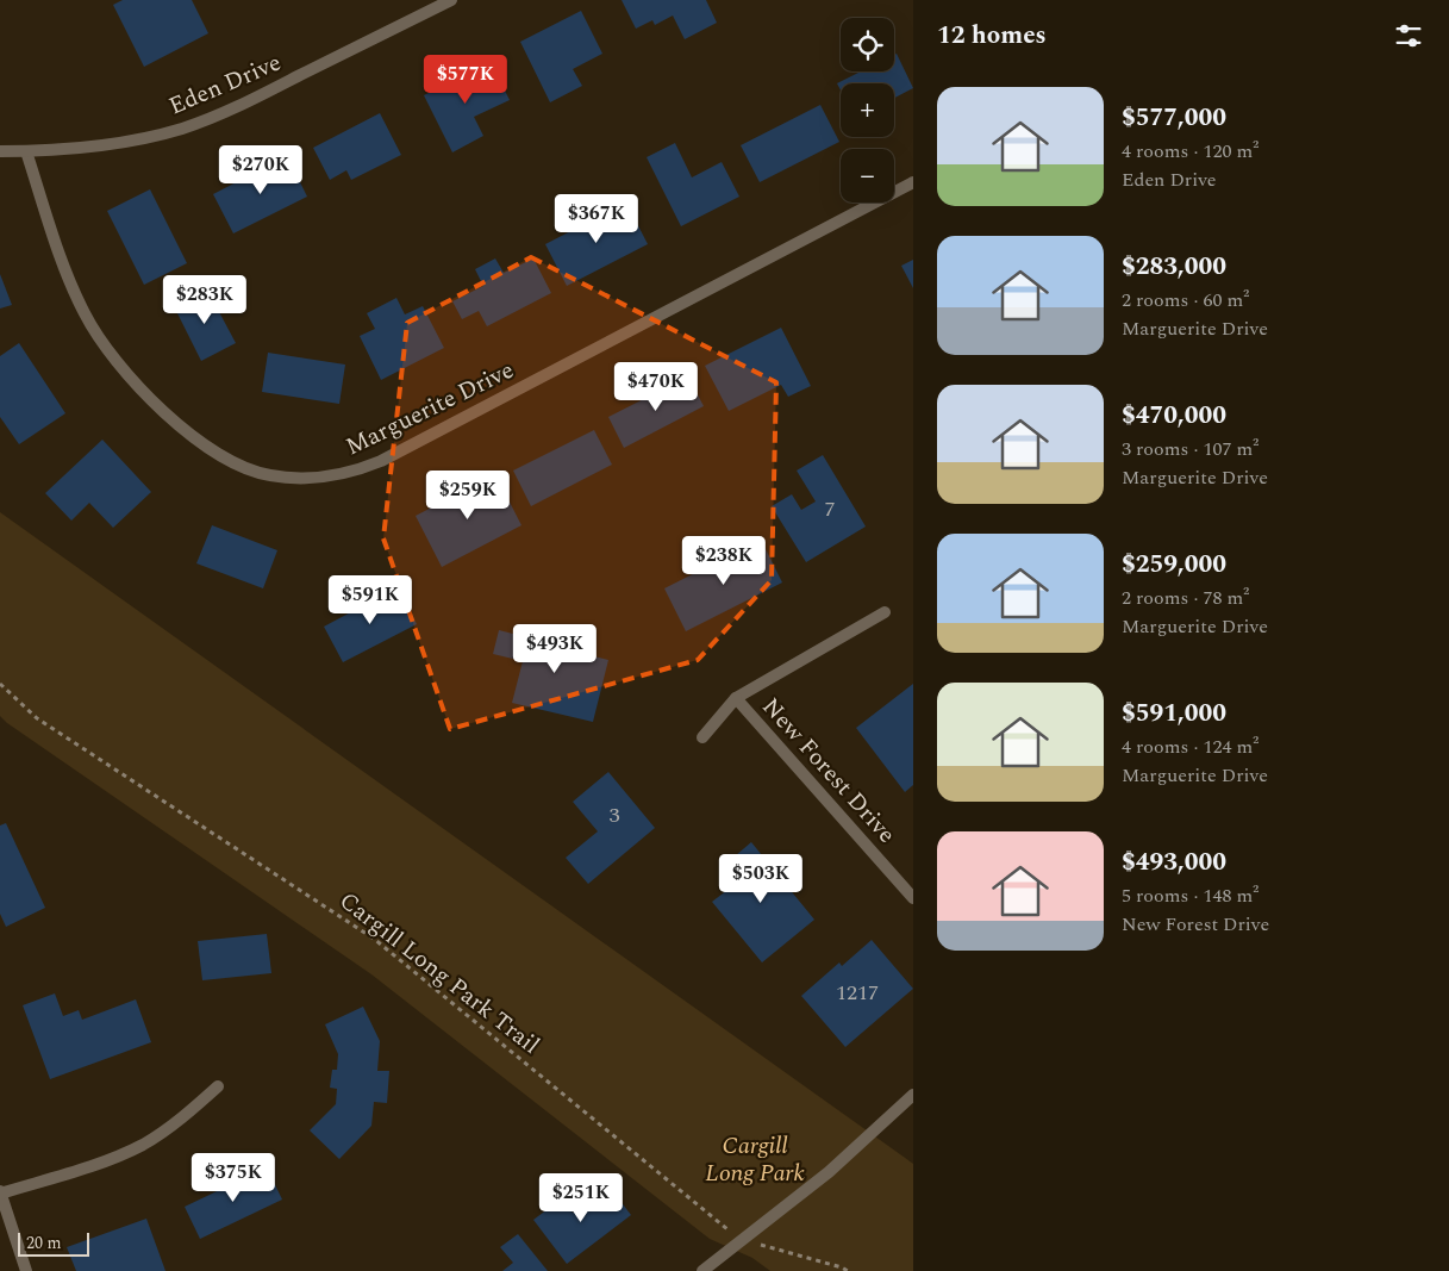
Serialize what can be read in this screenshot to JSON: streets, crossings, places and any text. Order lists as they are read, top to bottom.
{
  "streets": {
    "street": ["Eden Drive", "Marguerite Drive", "New Forest Drive"],
    "path": ["Cargill Long Park Trail"]
  },
  "crossings": [
    ["Eden Drive", "Marguerite Drive"]
  ],
  "parks": ["Cargill Long Park"],
  "house_numbers": ["7", "3", "1217"],
  "scale_bar": "20 m",
  "page": {
    "heading": "12 homes",
    "map_buttons": ["+", "−"],
    "price": [
      "$577K",
      "$270K",
      "$367K",
      "$283K",
      "$470K",
      "$259K",
      "$238K",
      "$591K",
      "$493K",
      "$503K",
      "$375K",
      "$251K"
    ],
    "list": [
      {
        "name": "$577,000",
        "note": "4 rooms · 120 m² · Eden Drive"
      },
      {
        "name": "$283,000",
        "note": "2 rooms · 60 m² · Marguerite Drive"
      },
      {
        "name": "$470,000",
        "note": "3 rooms · 107 m² · Marguerite Drive"
      },
      {
        "name": "$259,000",
        "note": "2 rooms · 78 m² · Marguerite Drive"
      },
      {
        "name": "$591,000",
        "note": "4 rooms · 124 m² · Marguerite Drive"
      },
      {
        "name": "$493,000",
        "note": "5 rooms · 148 m² · New Forest Drive"
      }
    ],
    "scale": "20 m"
  }
}
